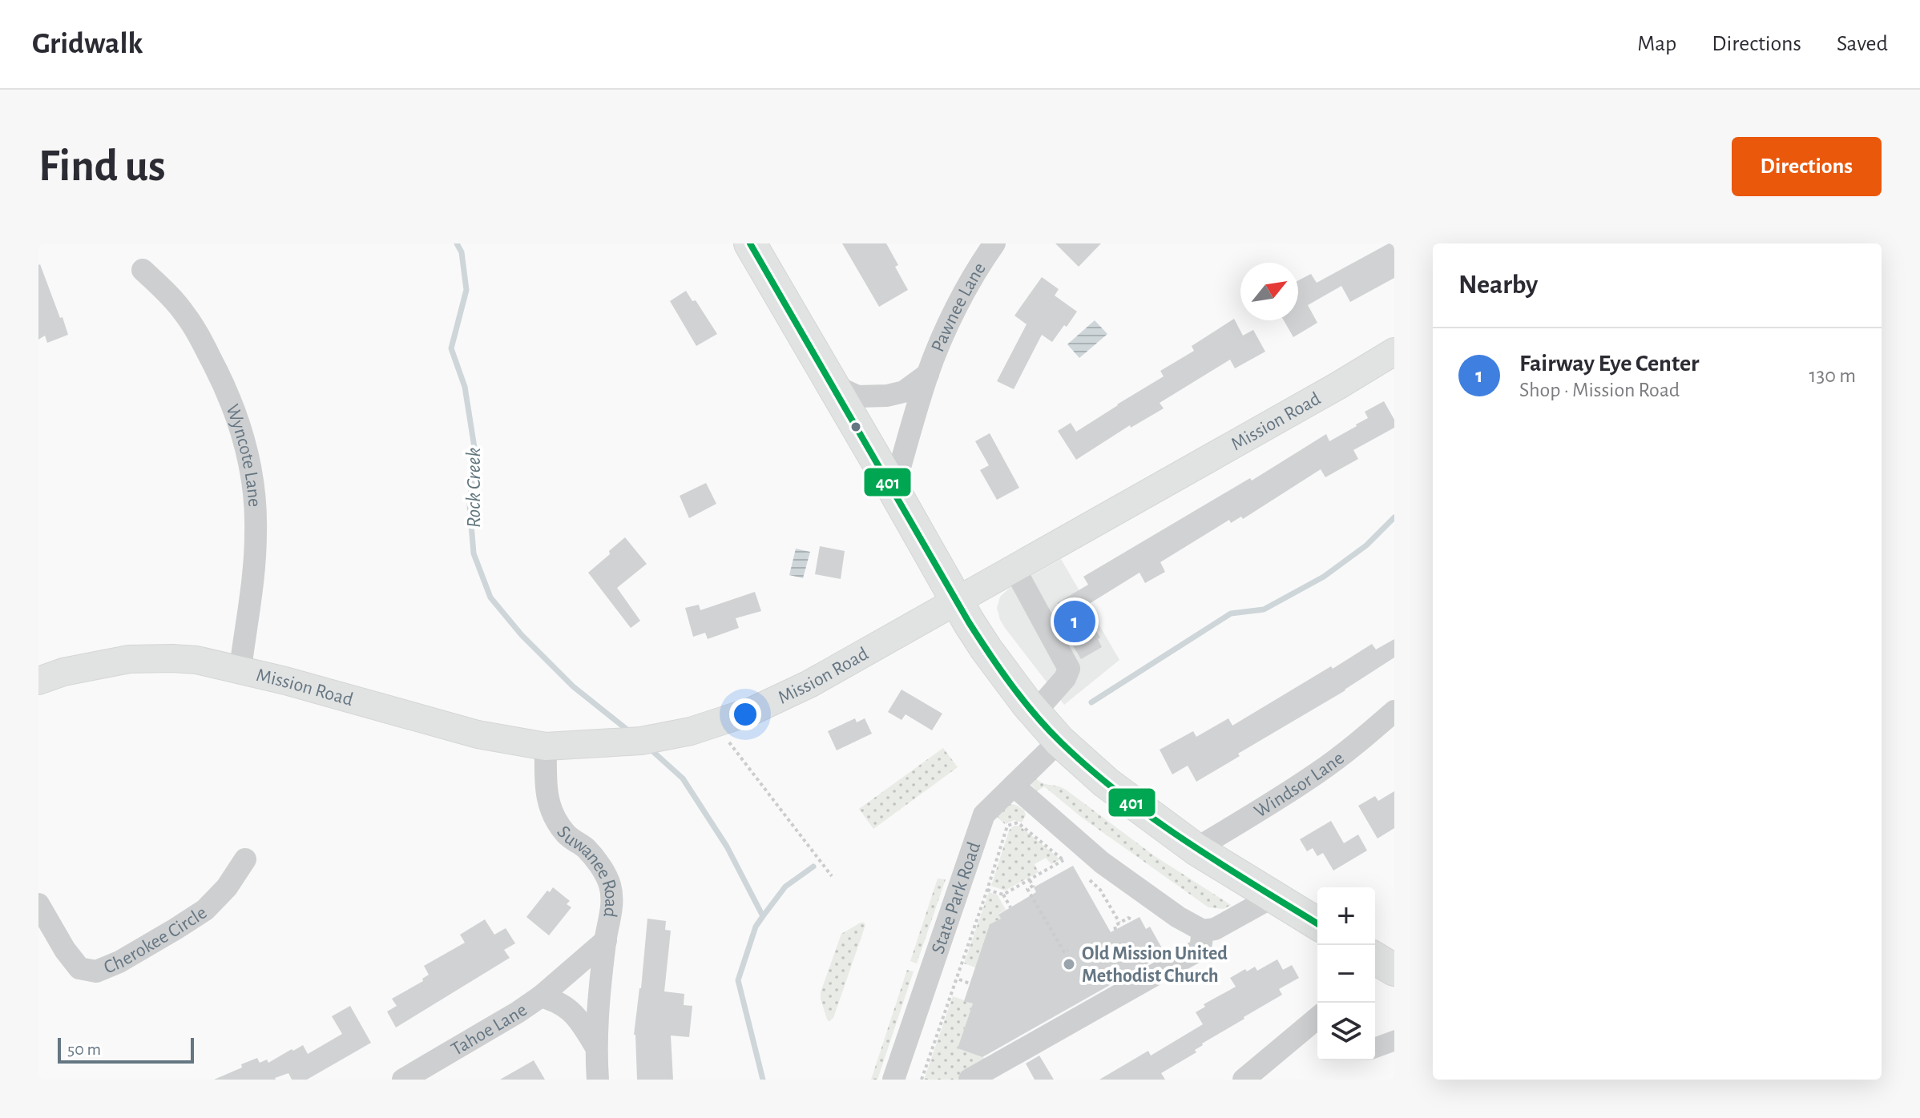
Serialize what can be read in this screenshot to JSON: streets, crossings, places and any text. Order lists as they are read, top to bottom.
{
  "streets": {
    "main road": ["Mission Road"],
    "street": [
      "Pawnee Lane",
      "Wyncote Lane",
      "Windsor Lane",
      "Suwanee Road",
      "State Park Road",
      "Cherokee Circle",
      "Tahoe Lane"
    ]
  },
  "crossings": [
    ["Mission Road", "Wyncote Lane"],
    ["Mission Road", "Suwanee Road"],
    ["Suwanee Road", "Tahoe Lane"]
  ],
  "water": ["Rock Creek"],
  "places": ["Old Mission United Methodist Church"],
  "lines": ["transit line 401"],
  "scale_bar": "50 m",
  "north": "top right",
  "page": {
    "header": "Gridwalk",
    "nav": ["Map", "Directions", "Saved"],
    "buttons": "Directions",
    "title": "Find us",
    "heading": "Nearby",
    "list": [
      {
        "mark": "1",
        "name": "Fairway Eye Center",
        "note": "Shop · Mission Road",
        "value": "130 m"
      }
    ],
    "pins": "1",
    "map_buttons": ["+", "−"],
    "scale": "50 m"
  }
}
